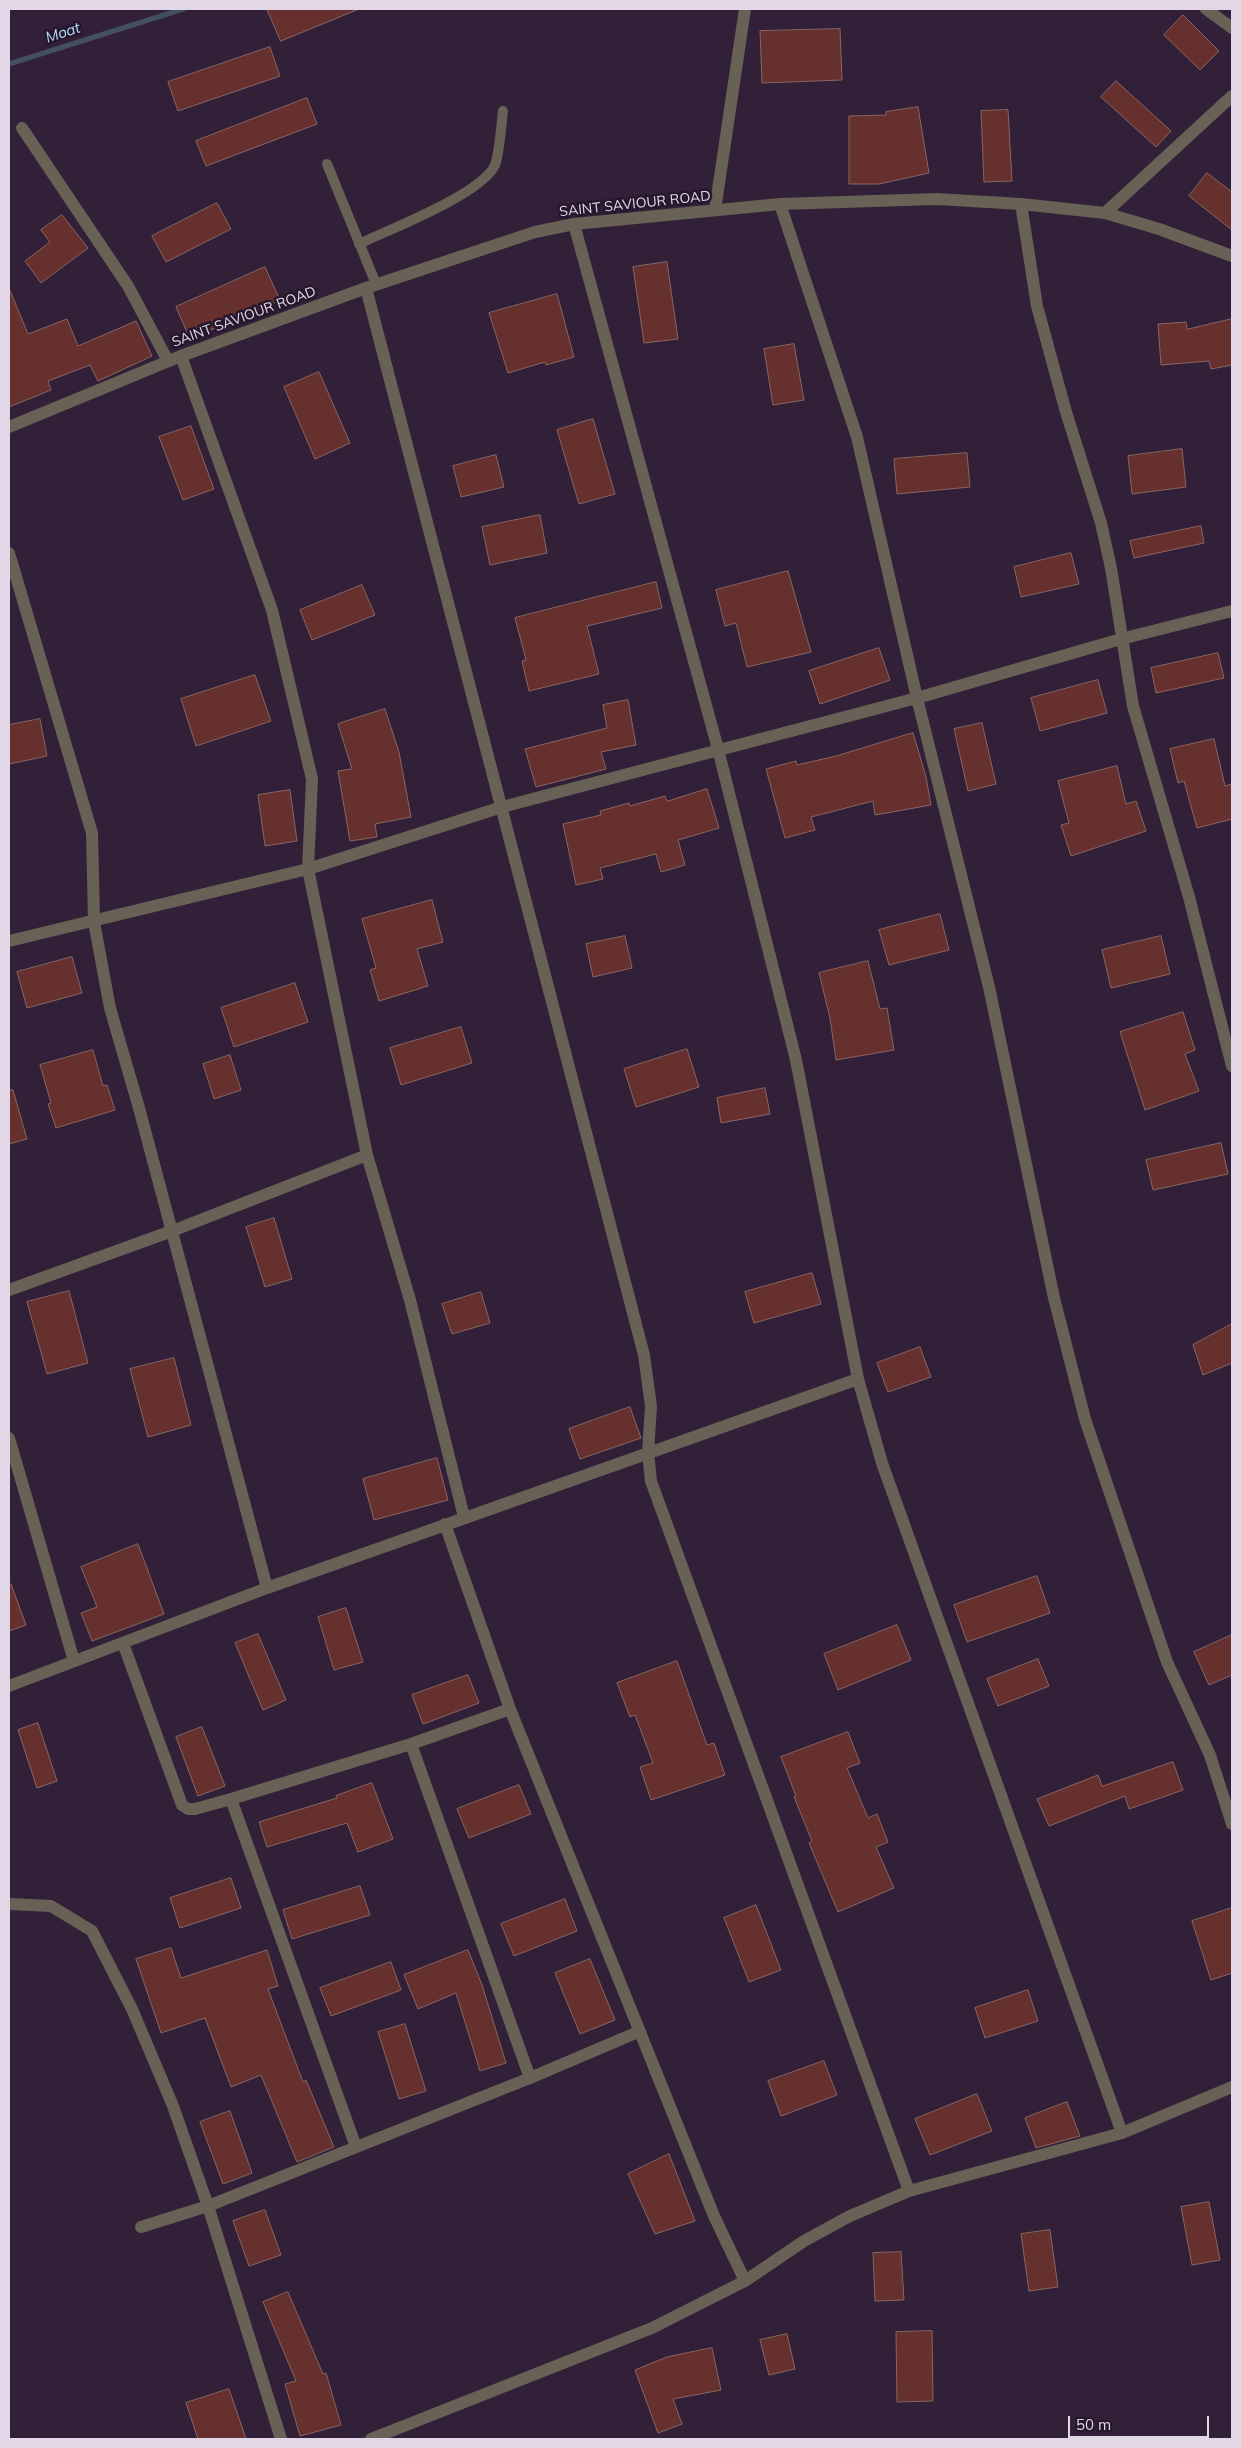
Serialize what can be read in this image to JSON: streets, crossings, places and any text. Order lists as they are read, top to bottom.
{
  "streets": {
    "street": ["SAINT SAVIOUR ROAD"]
  },
  "water": ["Moat"],
  "scale_bar": "50 m"
}
